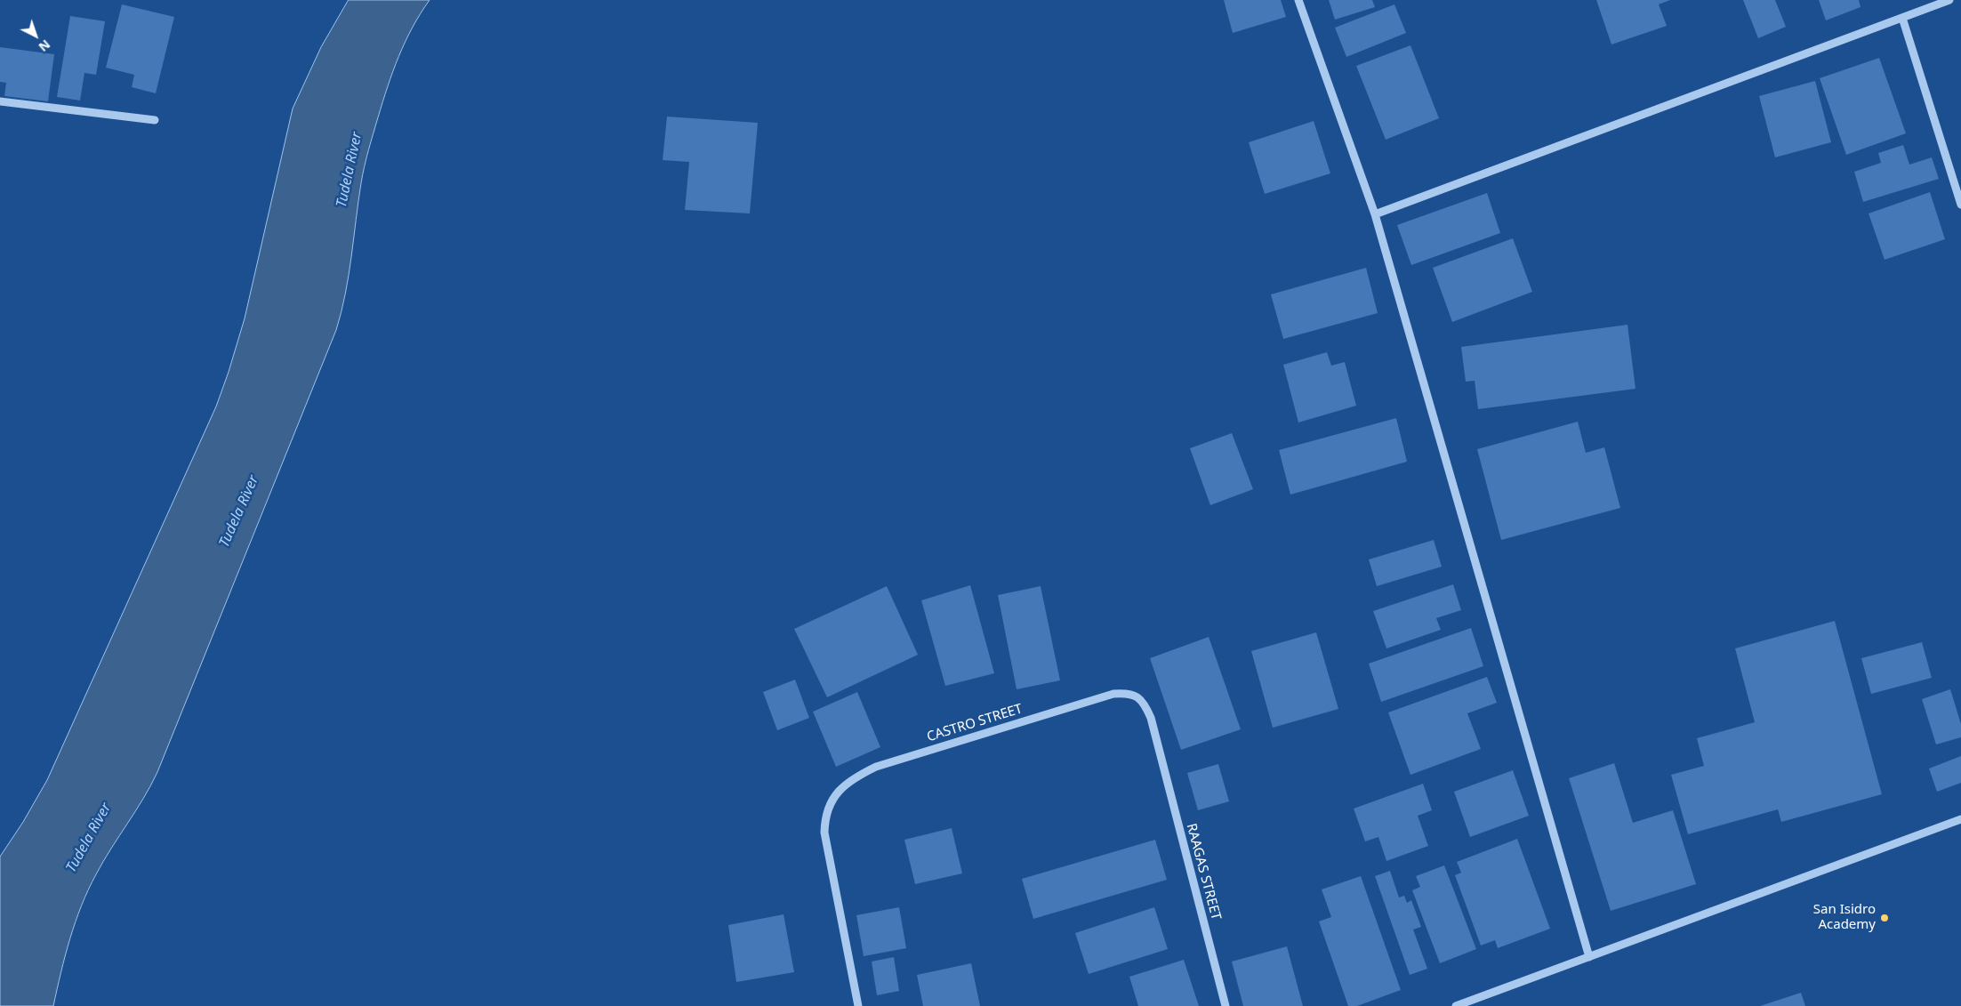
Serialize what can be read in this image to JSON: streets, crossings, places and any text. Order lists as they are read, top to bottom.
{
  "streets": {
    "street": ["CASTRO STREET", "RAAGAS STREET"]
  },
  "crossings": [
    ["CASTRO STREET", "RAAGAS STREET"]
  ],
  "water": ["Tudela River"],
  "places": ["San Isidro Academy"],
  "north": "bottom right"
}
